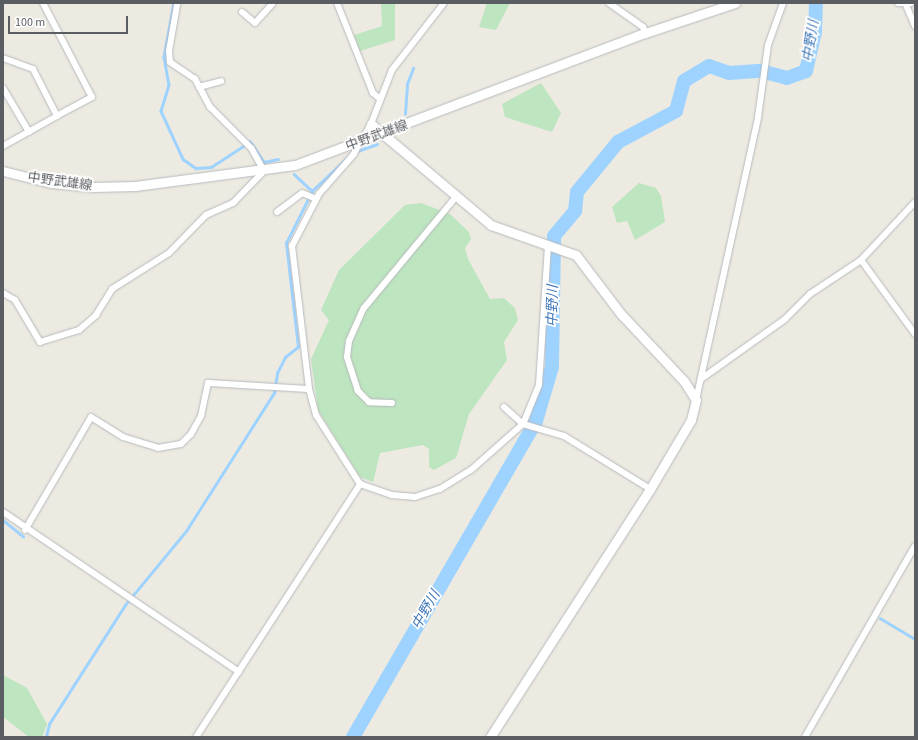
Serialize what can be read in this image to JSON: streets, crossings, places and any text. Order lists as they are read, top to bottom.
{
  "streets": {
    "street": ["中野武雄線"]
  },
  "water": ["中野川"],
  "scale_bar": "100 m"
}
